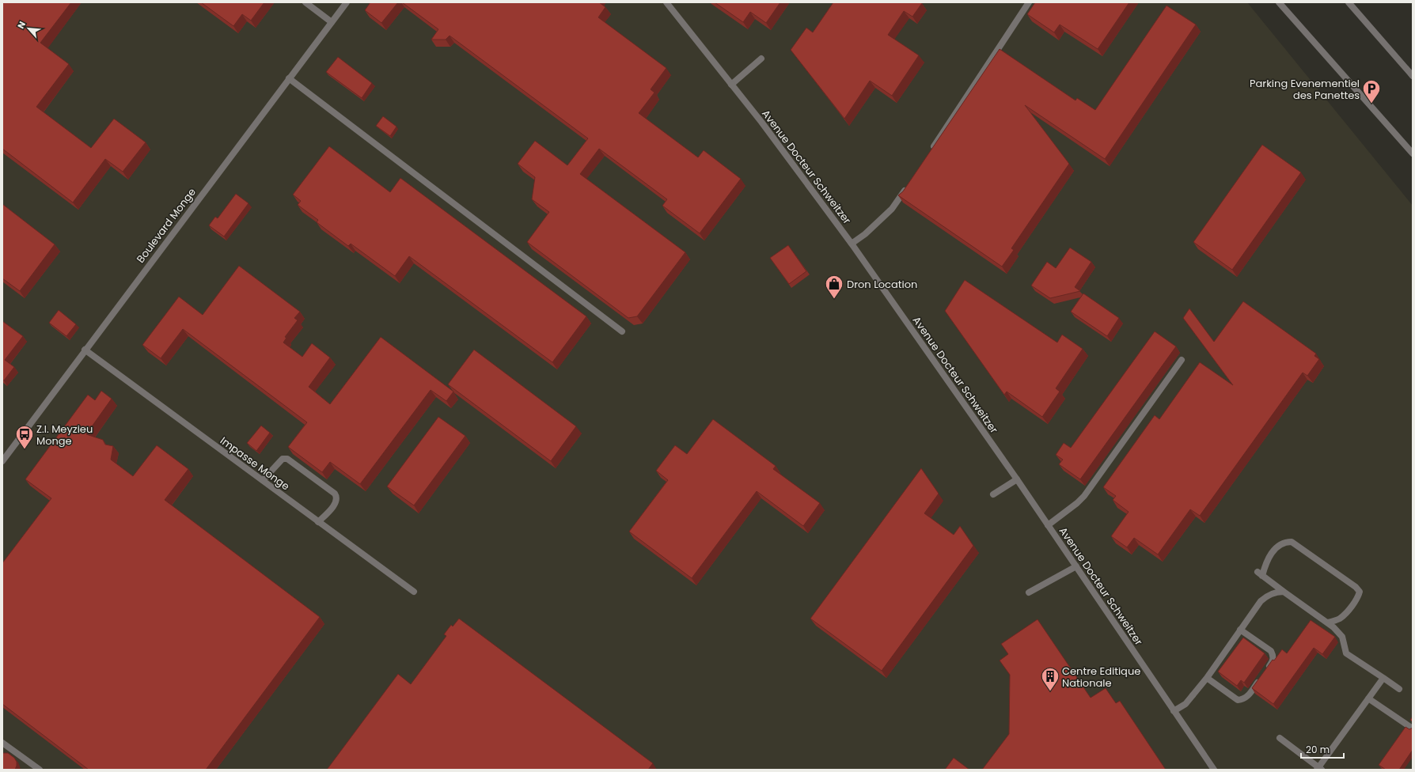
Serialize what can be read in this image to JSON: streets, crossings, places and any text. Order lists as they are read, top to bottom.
{
  "streets": {
    "street": ["Avenue Docteur Schweitzer", "Boulevard Monge", "Impasse Monge"]
  },
  "crossings": [
    ["Boulevard Monge", "Impasse Monge"]
  ],
  "places": {
    "parking": ["Parking Evenementiel des Panettes"],
    "shop": ["Dron Location"],
    "bus stop": ["Z.I. Meyzieu Monge"],
    "building": ["Centre Editique Nationale"]
  },
  "scale_bar": "20 m",
  "north": "top left"
}
